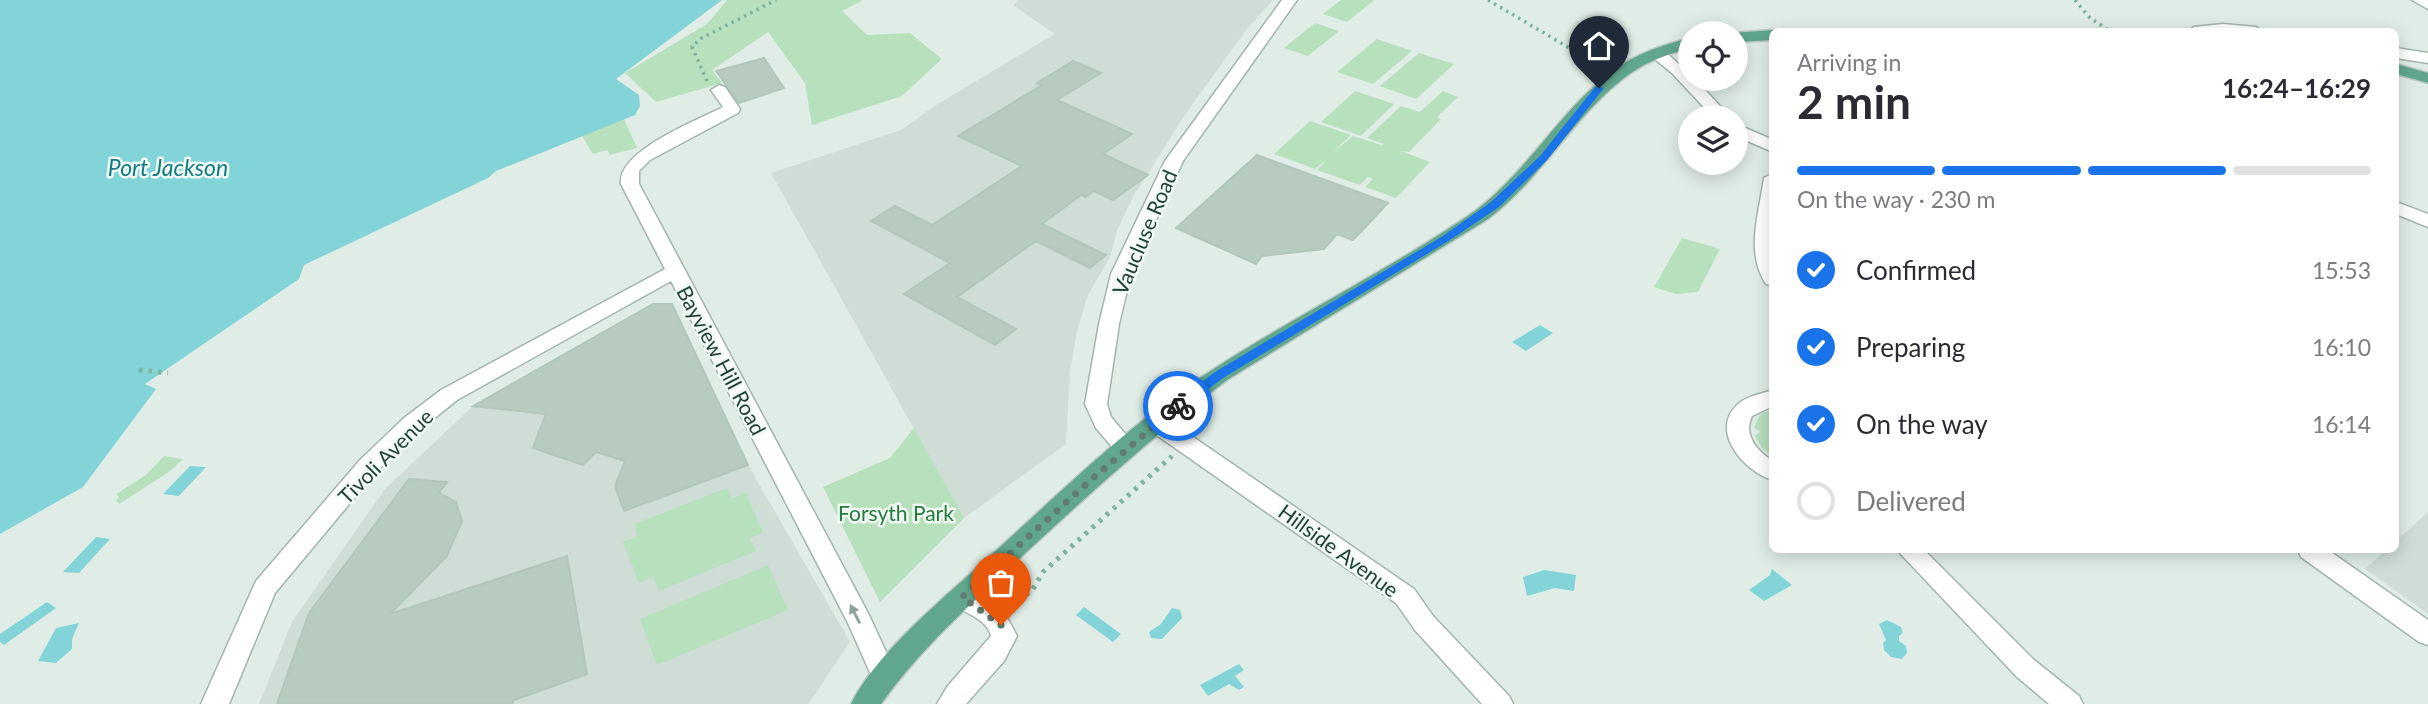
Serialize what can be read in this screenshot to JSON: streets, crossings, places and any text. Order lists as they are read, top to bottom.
{
  "streets": {
    "street": [
      "Vaucluse Road",
      "Bayview Hill Road",
      "Tivoli Avenue",
      "Hillside Avenue"
    ]
  },
  "crossings": [
    ["Bayview Hill Road", "Tivoli Avenue"]
  ],
  "one_way": ["Bayview Hill Road"],
  "water": ["Port Jackson"],
  "parks": ["Forsyth Park"],
  "page": {
    "heading": ["2 min", "Arriving in", "16:24–16:29"],
    "bar": "On the way · 230 m",
    "list": [
      ["Confirmed", "15:53"],
      ["Preparing", "16:10"],
      ["On the way", "16:14"],
      "Delivered"
    ]
  }
}
